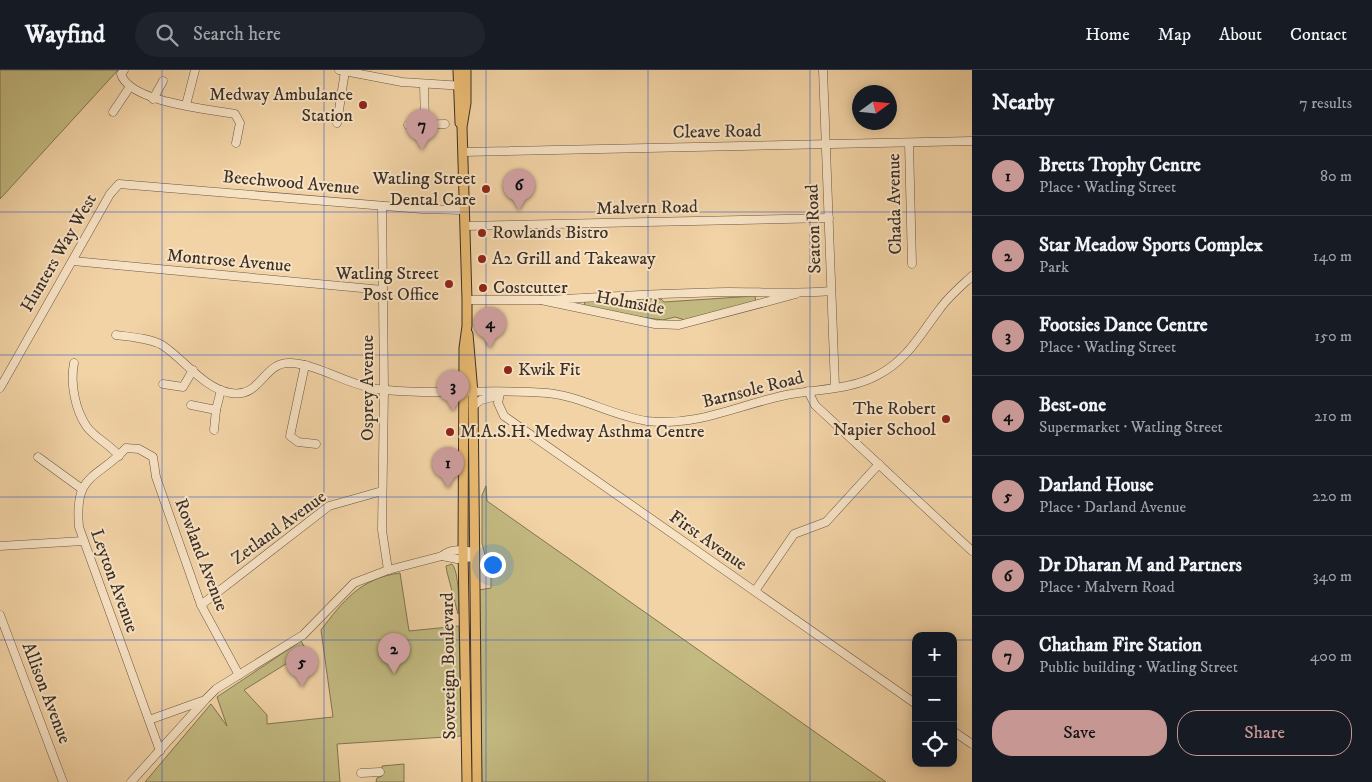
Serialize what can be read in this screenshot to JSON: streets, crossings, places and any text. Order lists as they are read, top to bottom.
{
  "streets": {
    "main road": ["Sovereign Boulevard"],
    "street": [
      "Cleave Road",
      "Beechwood Avenue",
      "Chada Avenue",
      "Malvern Road",
      "Seaton Road",
      "Hunters Way West",
      "Montrose Avenue",
      "Holmside",
      "Osprey Avenue",
      "Barnsole Road",
      "Zetland Avenue",
      "First Avenue",
      "Rowland Avenue",
      "Leyton Avenue",
      "Allison Avenue"
    ]
  },
  "crossings": [
    ["Cleave Road", "Chada Avenue"],
    ["Cleave Road", "Seaton Road"],
    ["Beechwood Avenue", "Hunters Way West"],
    ["Beechwood Avenue", "Osprey Avenue"],
    ["Malvern Road", "Seaton Road"],
    ["Seaton Road", "Holmside"],
    ["Seaton Road", "Barnsole Road"],
    ["Hunters Way West", "Montrose Avenue"],
    ["Montrose Avenue", "Osprey Avenue"],
    ["Osprey Avenue", "Barnsole Road"],
    ["Osprey Avenue", "Zetland Avenue"],
    ["Barnsole Road", "First Avenue"],
    ["Barnsole Road", "Sovereign Boulevard"],
    ["Zetland Avenue", "Rowland Avenue"]
  ],
  "places": [
    "Medway Ambulance Station",
    "Watling Street Dental Care",
    "Rowlands Bistro",
    "A2 Grill and Takeaway",
    "Watling Street Post Office",
    "Costcutter",
    "Kwik Fit",
    "The Robert Napier School",
    "M.A.S.H. Medway Asthma Centre"
  ],
  "north": "right",
  "page": {
    "header": "Wayfind",
    "search": "Search here",
    "nav": [
      "Home",
      "Map",
      "About",
      "Contact"
    ],
    "heading": ["Nearby", "7 results"],
    "pins": [
      "7",
      "6",
      "4",
      "3",
      "1",
      "2",
      "5"
    ],
    "list": [
      {
        "mark": "1",
        "name": "Bretts Trophy Centre",
        "note": "Place · Watling Street",
        "value": "80 m"
      },
      {
        "mark": "2",
        "name": "Star Meadow Sports Complex",
        "note": "Park",
        "value": "140 m"
      },
      {
        "mark": "3",
        "name": "Footsies Dance Centre",
        "note": "Place · Watling Street",
        "value": "150 m"
      },
      {
        "mark": "4",
        "name": "Best-one",
        "note": "Supermarket · Watling Street",
        "value": "210 m"
      },
      {
        "mark": "5",
        "name": "Darland House",
        "note": "Place · Darland Avenue",
        "value": "220 m"
      },
      {
        "mark": "6",
        "name": "Dr Dharan M and Partners",
        "note": "Place · Malvern Road",
        "value": "340 m"
      },
      {
        "mark": "7",
        "name": "Chatham Fire Station",
        "note": "Public building · Watling Street",
        "value": "400 m"
      }
    ],
    "map_buttons": ["+", "−"],
    "buttons": ["Save", "Share"]
  }
}
